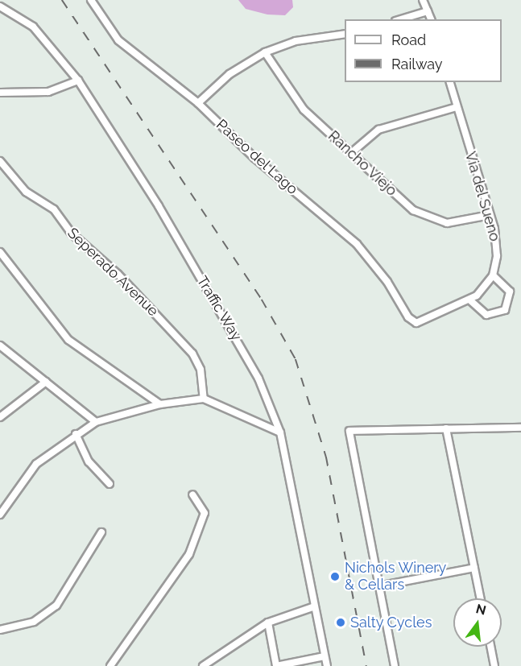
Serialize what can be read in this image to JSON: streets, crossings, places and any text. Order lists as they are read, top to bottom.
{
  "streets": {
    "street": [
      "Paseo del Lago",
      "Rancho Viejo",
      "Via del Sueno",
      "Seperado Avenue",
      "Traffic Way"
    ]
  },
  "crossings": [
    ["Rancho Viejo", "Via del Sueno"]
  ],
  "places": ["Nichols Winery & Cellars", "Salty Cycles"],
  "legend": ["Road", "Railway"],
  "north": "top"
}
